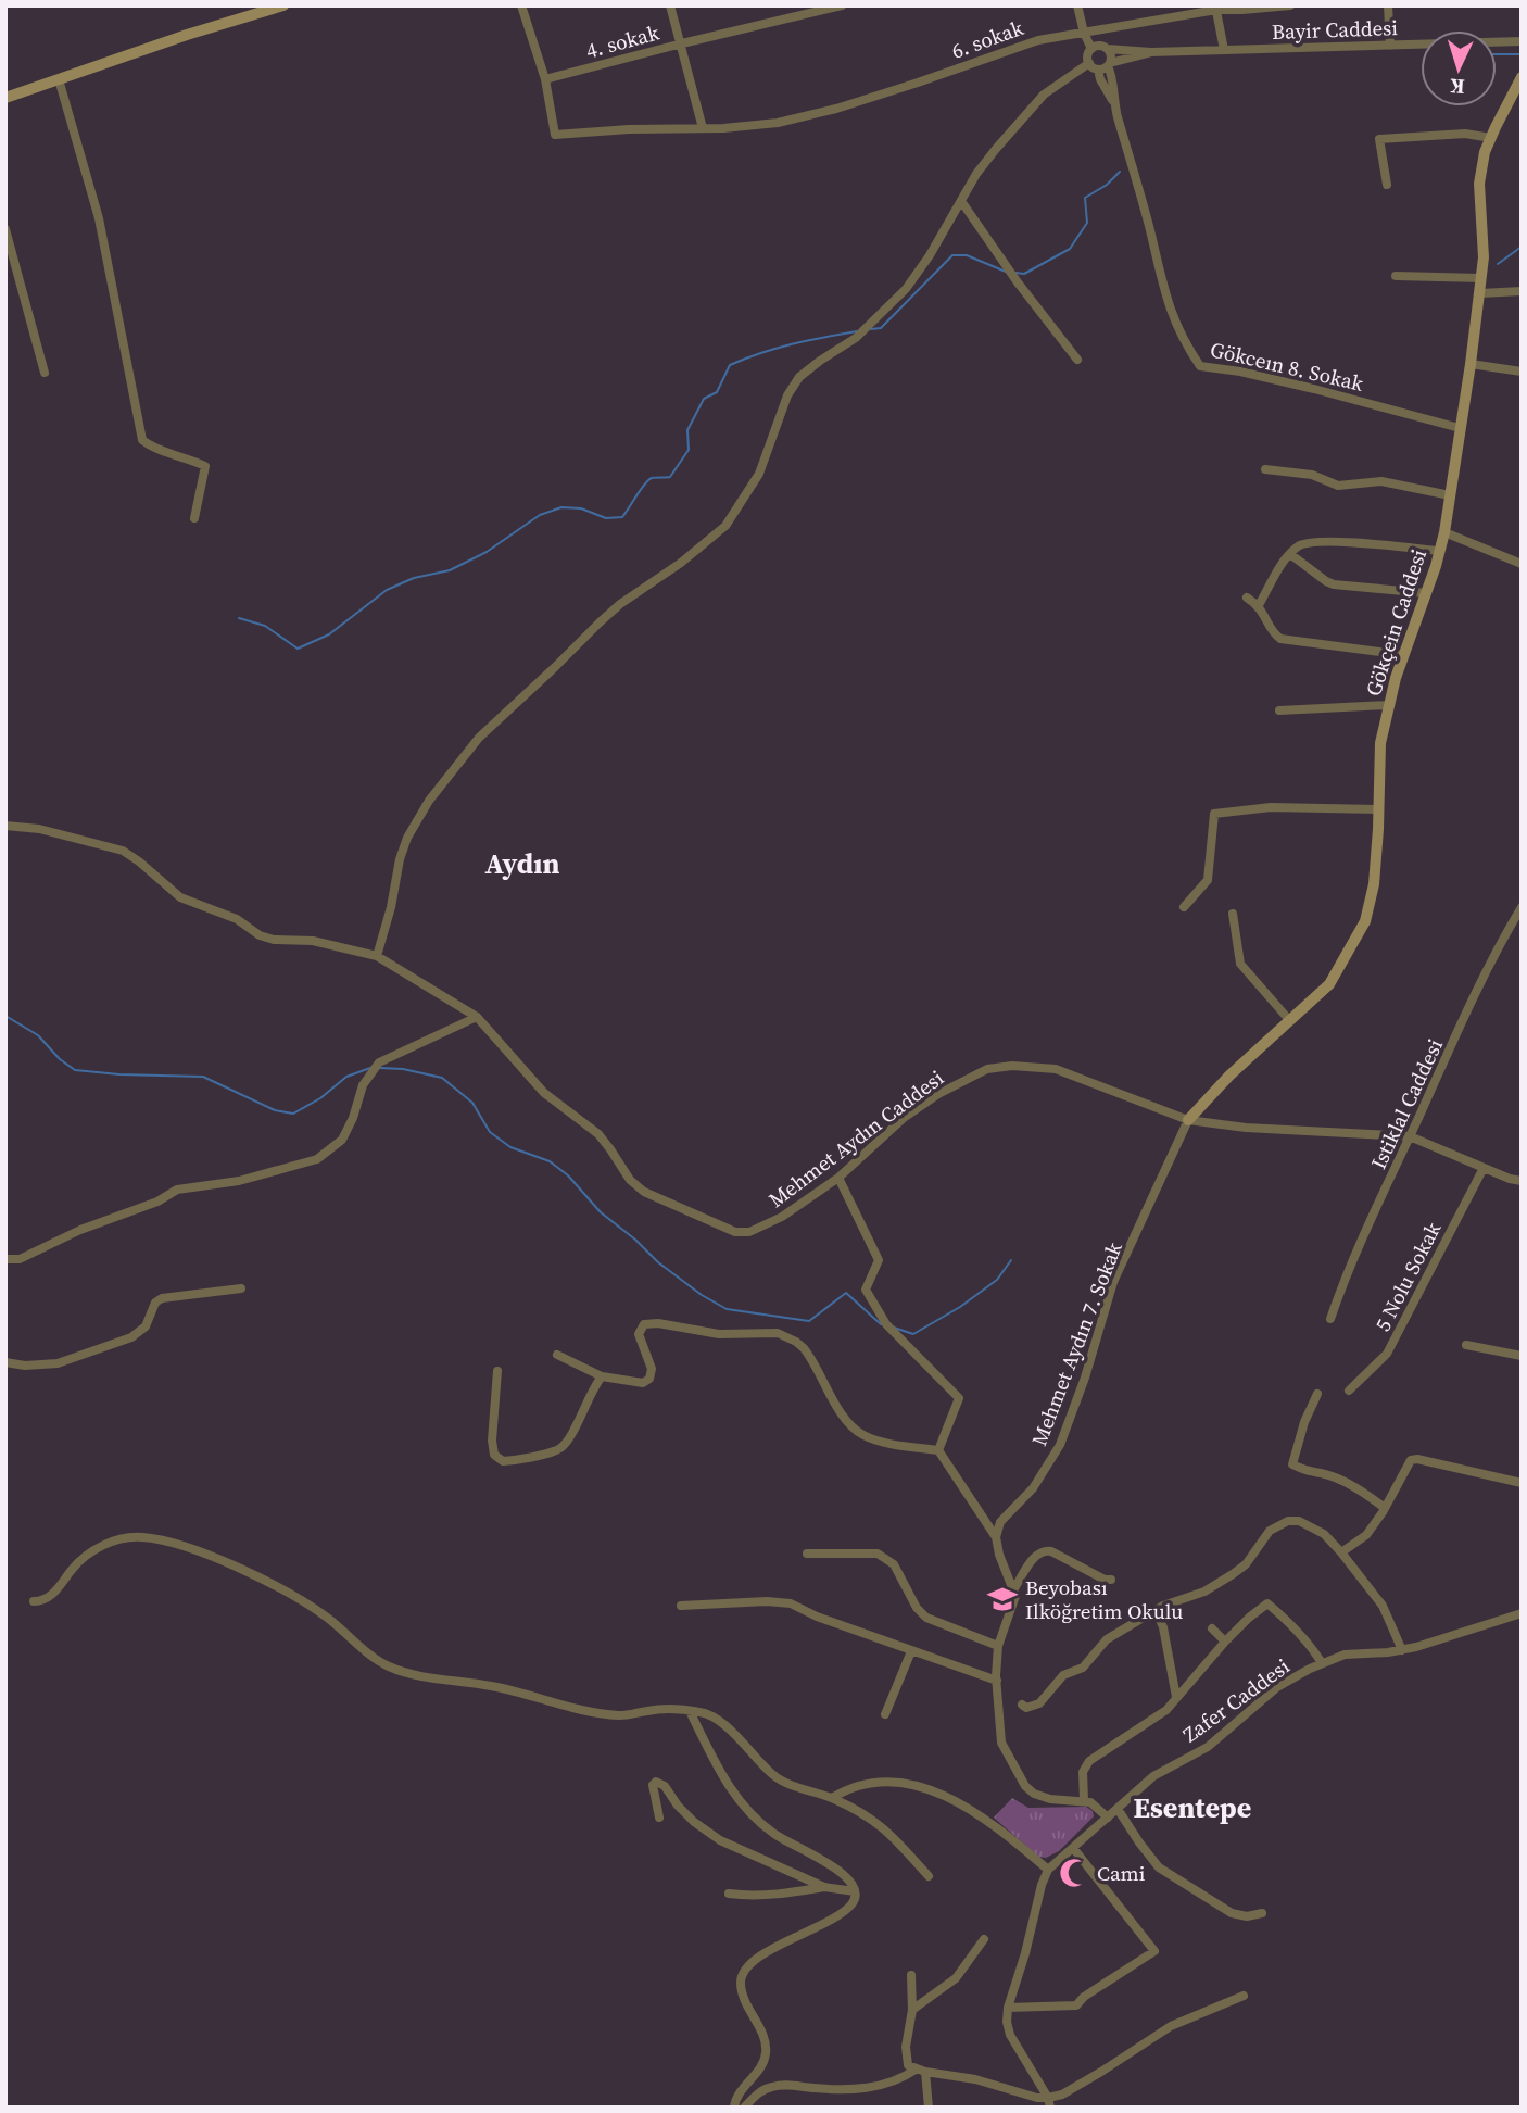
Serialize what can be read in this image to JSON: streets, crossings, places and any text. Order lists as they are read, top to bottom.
{
  "streets": {
    "street": [
      "Bayir Caddesi",
      "6. sokak",
      "4. sokak",
      "Gökceın 8. Sokak",
      "Gökçein Caddesi",
      "Istiklal Caddesi",
      "Mehmet Aydın Caddesi",
      "5 Nolu Sokak",
      "Mehmet Aydın 7. Sokak",
      "Zafer Caddesi"
    ]
  },
  "crossings": [
    ["Bayir Caddesi", "Gökceın 8. Sokak"],
    ["6. sokak", "4. sokak"],
    ["Gökceın 8. Sokak", "Gökçein Caddesi"],
    ["Gökçein Caddesi", "Mehmet Aydın Caddesi"],
    ["Gökçein Caddesi", "Mehmet Aydın 7. Sokak"],
    ["Istiklal Caddesi", "Mehmet Aydın Caddesi"],
    ["Mehmet Aydın Caddesi", "5 Nolu Sokak"],
    ["Mehmet Aydın Caddesi", "Mehmet Aydın 7. Sokak"]
  ],
  "districts": ["Aydın", "Esentepe"],
  "places": {
    "school or university": ["Beyobası Ilköğretim Okulu"],
    "mosque": ["Cami"]
  },
  "north": "bottom"
}
